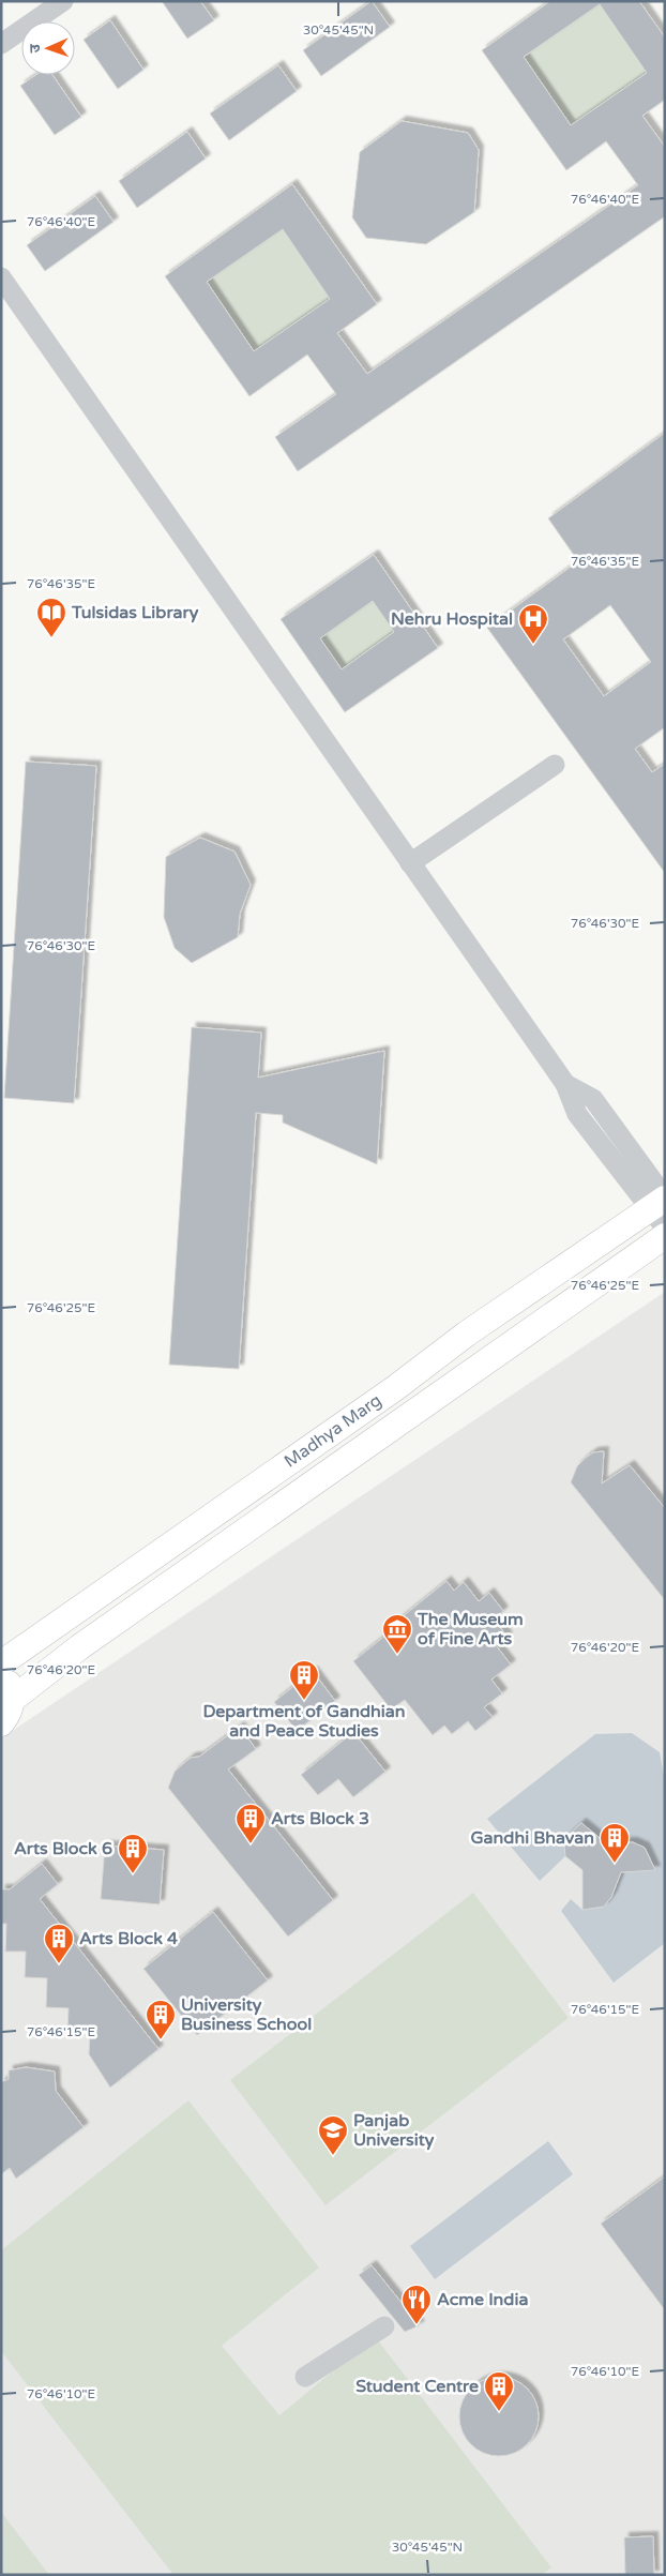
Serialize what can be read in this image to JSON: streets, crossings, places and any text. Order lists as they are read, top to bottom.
{
  "streets": {
    "main road": ["Madhya Marg"]
  },
  "places": {
    "library": ["Tulsidas Library"],
    "hospital": ["Nehru Hospital"],
    "museum": ["The Museum of Fine Arts"],
    "building": [
      "Department of Gandhian and Peace Studies",
      "Arts Block 3",
      "Gandhi Bhavan",
      "Arts Block 6",
      "Arts Block 4",
      "University Business School",
      "Student Centre"
    ],
    "school or university": ["Panjab University"],
    "restaurant": ["Acme India"]
  },
  "north": "left",
  "coordinates": [
    "30°45'45\"N",
    "76°46'40\"E",
    "76°46'35\"E",
    "76°46'30\"E",
    "76°46'25\"E",
    "76°46'20\"E",
    "76°46'15\"E",
    "76°46'10\"E"
  ]
}
